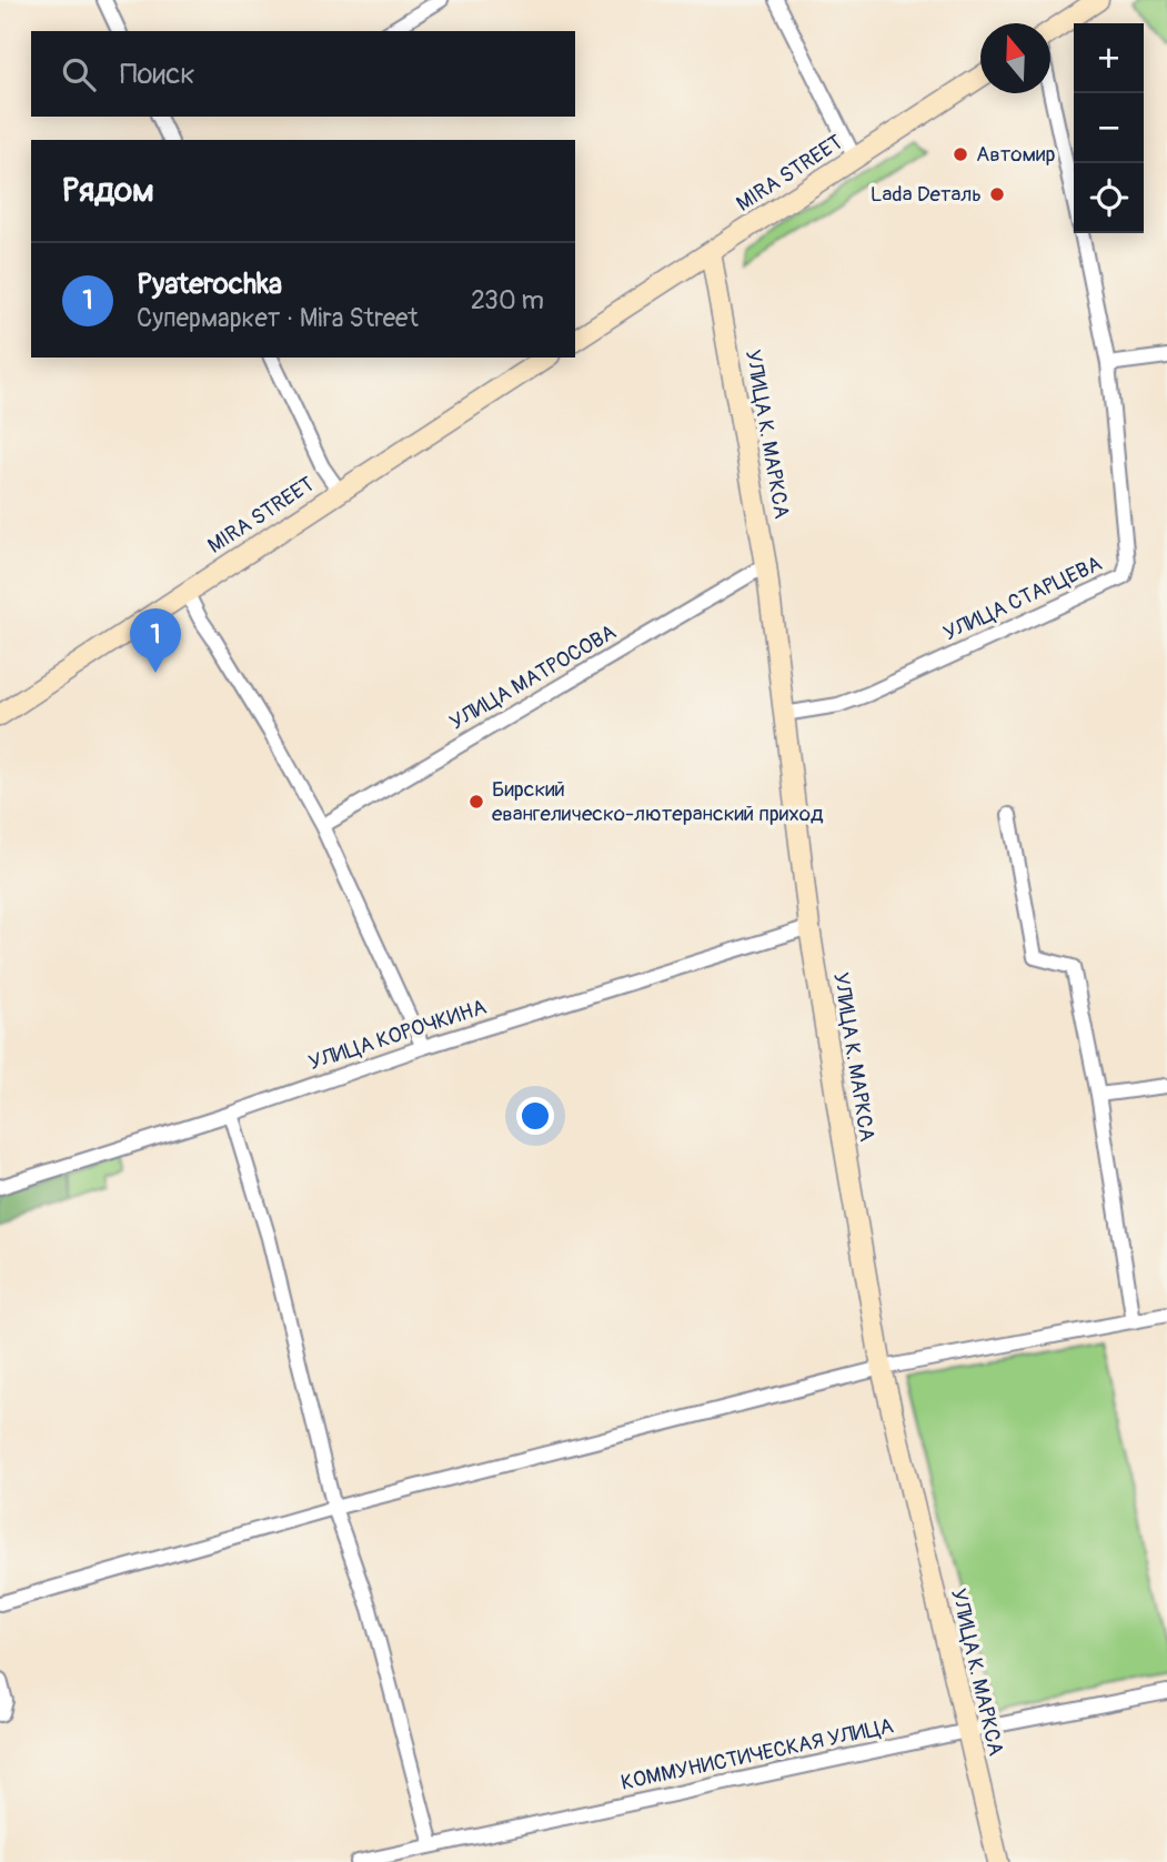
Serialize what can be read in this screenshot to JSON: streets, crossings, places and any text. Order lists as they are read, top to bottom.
{
  "streets": {
    "main road": ["MIRA STREET", "УЛИЦА К. МАРКСА"],
    "street": [
      "УЛИЦА СТАРЦЕВА",
      "УЛИЦА МАТРОСОВА",
      "УЛИЦА КОРОЧКИНА",
      "КОММУНИСТИЧЕСКАЯ УЛИЦА"
    ]
  },
  "crossings": [
    ["MIRA STREET", "УЛИЦА К. МАРКСА"],
    ["УЛИЦА К. МАРКСА", "УЛИЦА СТАРЦЕВА"],
    ["УЛИЦА К. МАРКСА", "УЛИЦА МАТРОСОВА"],
    ["УЛИЦА К. МАРКСА", "УЛИЦА КОРОЧКИНА"],
    ["УЛИЦА К. МАРКСА", "КОММУНИСТИЧЕСКАЯ УЛИЦА"]
  ],
  "places": ["Автомир", "Lada Dеталь", "Бирский евангелическо-лютеранский приход"],
  "north": "top",
  "page": {
    "map_buttons": ["+", "−"],
    "search": "Поиск",
    "heading": "Рядом",
    "list": [
      {
        "mark": "1",
        "name": "Pyaterochka",
        "note": "Супермаркет · Mira Street",
        "value": "230 m"
      }
    ],
    "pins": "1"
  }
}
